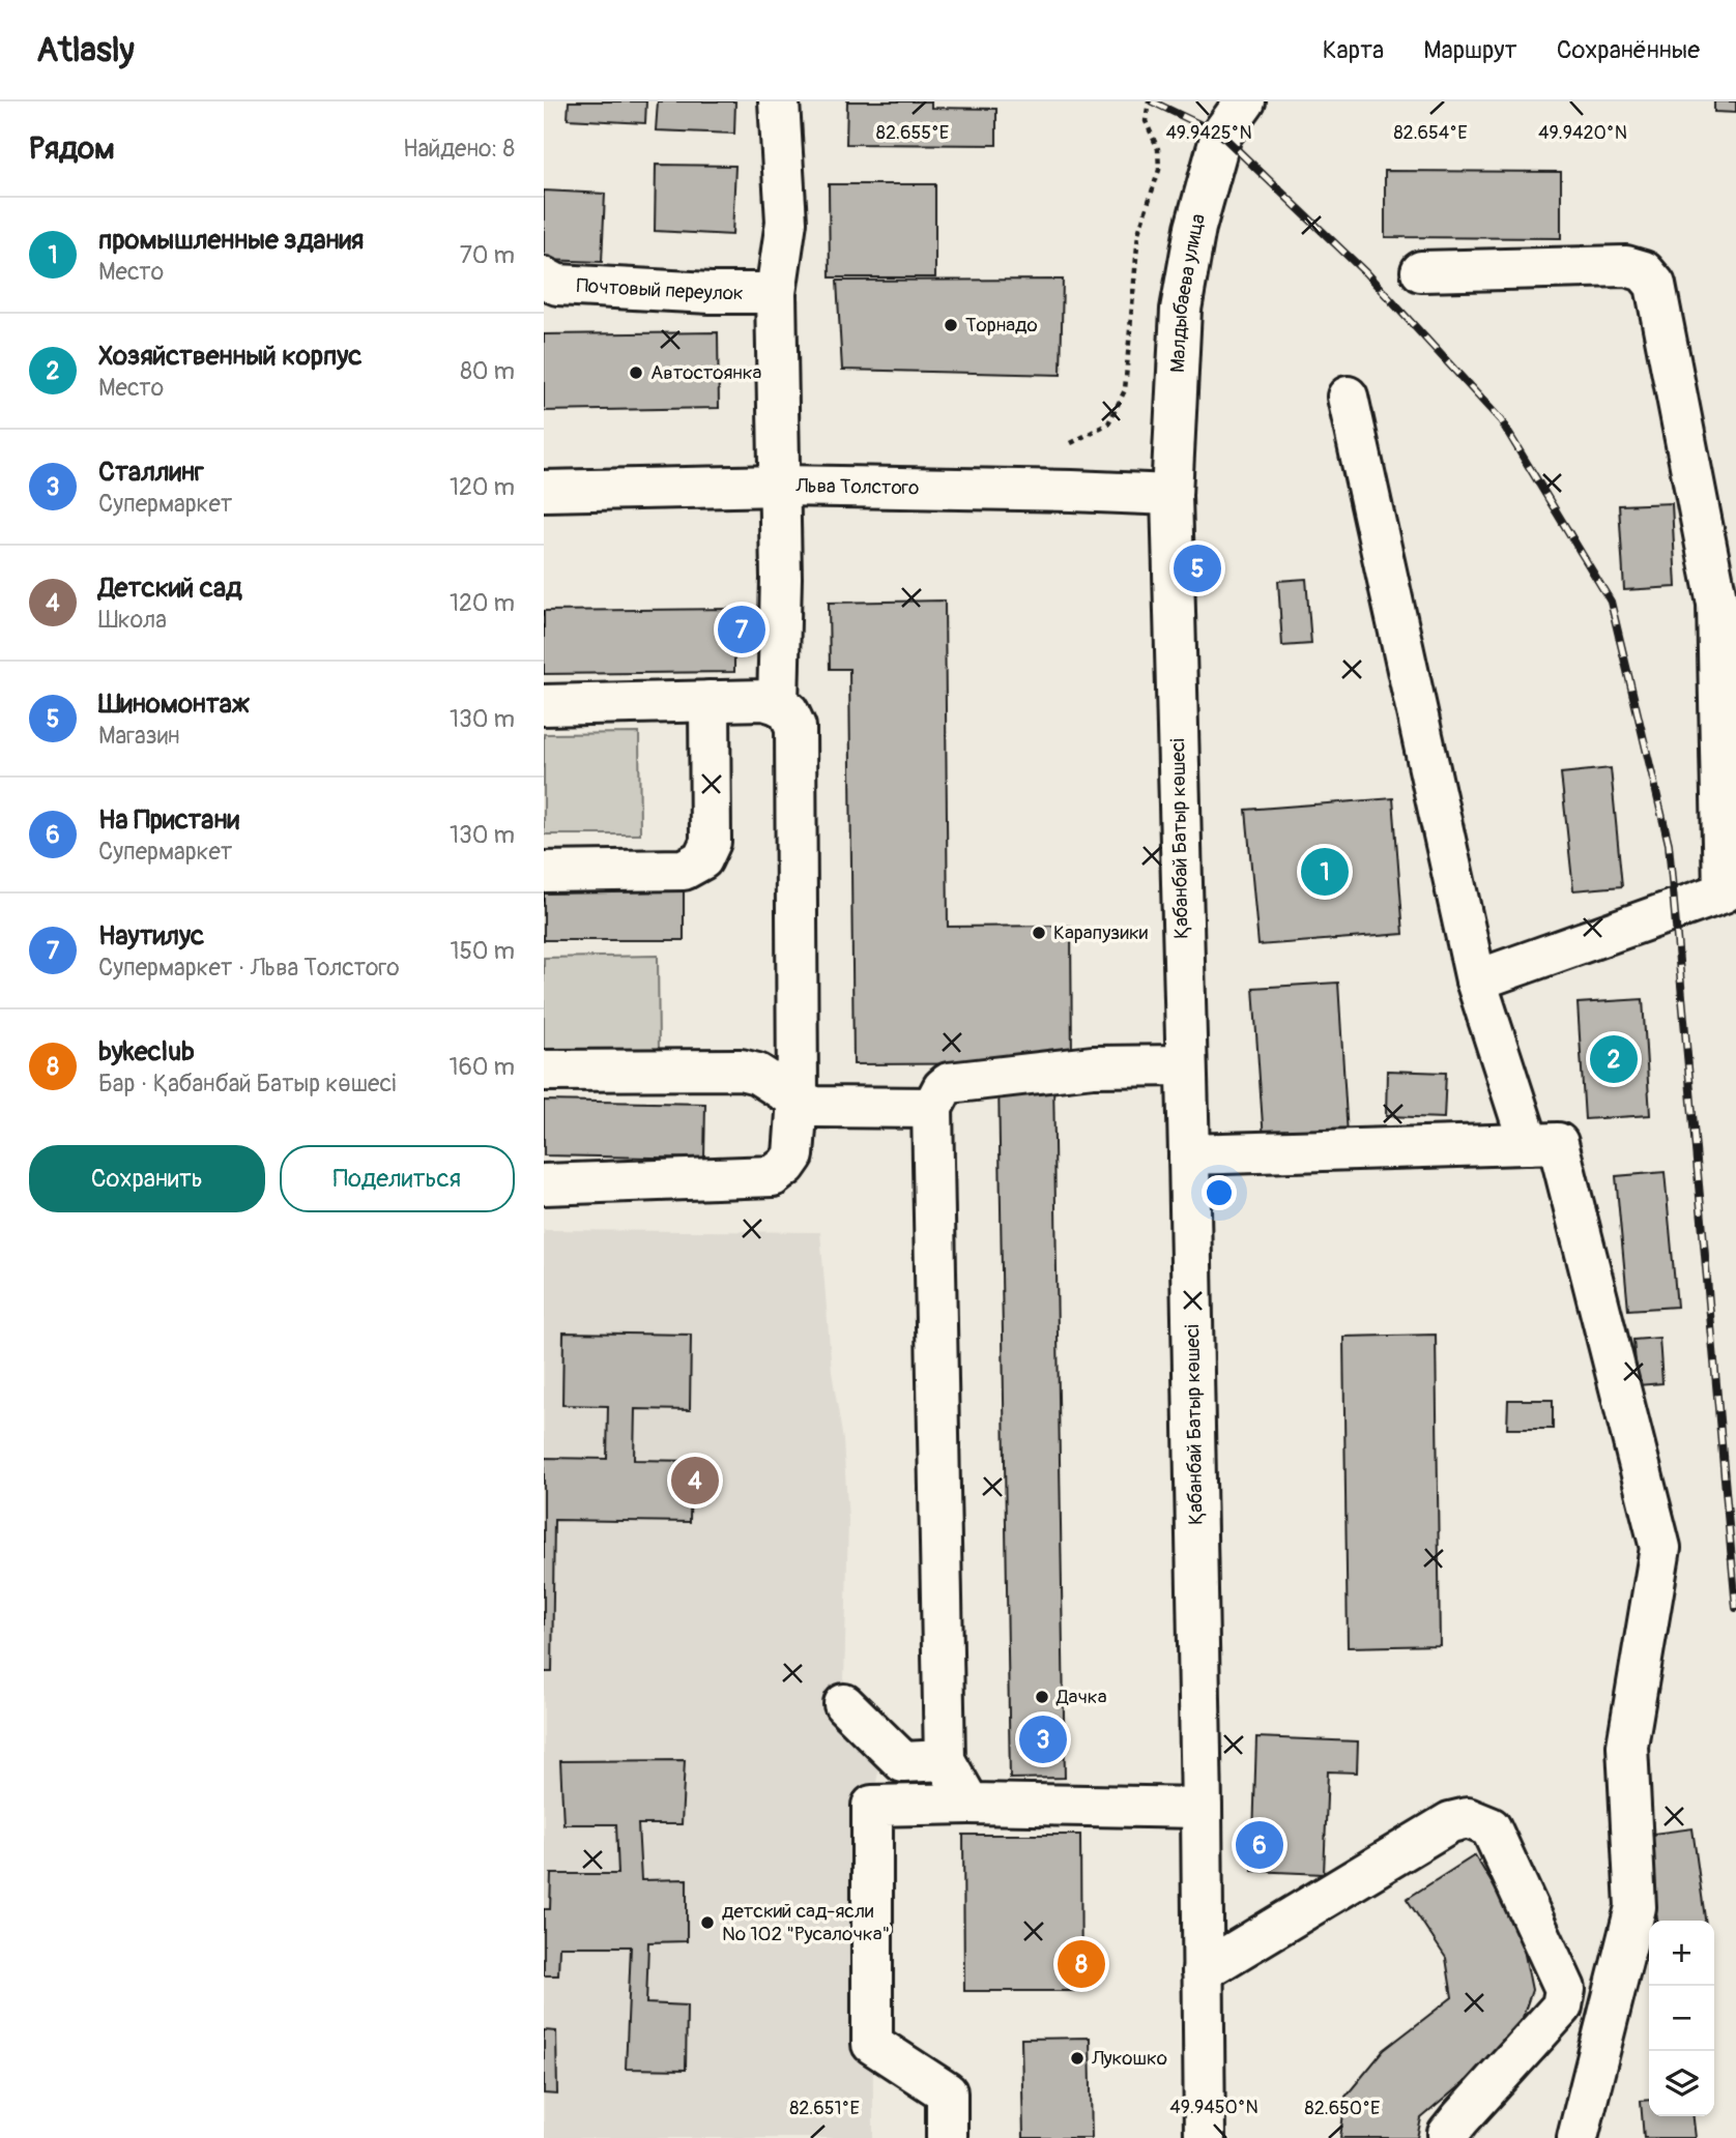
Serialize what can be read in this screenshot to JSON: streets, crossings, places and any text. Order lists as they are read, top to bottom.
{
  "streets": {
    "main road": [
      "Почтовый переулок",
      "Малдыбаева улица",
      "Льва Толстого",
      "Қабанбай Батыр көшесі"
    ]
  },
  "crossings": [
    ["Малдыбаева улица", "Льва Толстого"],
    ["Малдыбаева улица", "Қабанбай Батыр көшесі"],
    ["Льва Толстого", "Қабанбай Батыр көшесі"]
  ],
  "places": [
    "Торнадо",
    "Автостоянка",
    "Карапузики",
    "Дачка",
    "детский сад-ясли № 102 \"Русалочка\"",
    "Лукошко"
  ],
  "page": {
    "header": "Atlasly",
    "nav": ["Карта", "Маршрут", "Сохранённые"],
    "heading": ["Рядом", "Найдено: 8"],
    "list": [
      {
        "mark": "1",
        "name": "промышленные здания",
        "note": "Место",
        "value": "70 m"
      },
      {
        "mark": "2",
        "name": "Хозяйственный корпус",
        "note": "Место",
        "value": "80 m"
      },
      {
        "mark": "3",
        "name": "Сталлинг",
        "note": "Супермаркет",
        "value": "120 m"
      },
      {
        "mark": "4",
        "name": "Детский сад",
        "note": "Школа",
        "value": "120 m"
      },
      {
        "mark": "5",
        "name": "Шиномонтаж",
        "note": "Магазин",
        "value": "130 m"
      },
      {
        "mark": "6",
        "name": "На Пристани",
        "note": "Супермаркет",
        "value": "130 m"
      },
      {
        "mark": "7",
        "name": "Наутилус",
        "note": "Супермаркет · Льва Толстого",
        "value": "150 m"
      },
      {
        "mark": "8",
        "name": "bykeclub",
        "note": "Бар · Қабанбай Батыр көшесі",
        "value": "160 m"
      }
    ],
    "pins": [
      "5",
      "7",
      "1",
      "2",
      "4",
      "3",
      "6",
      "8"
    ],
    "buttons": ["Сохранить", "Поделиться"],
    "map_buttons": ["+", "−"]
  },
  "coordinates": [
    "82.655°E",
    "82.654°E",
    "49.9425°N",
    "49.9420°N",
    "49.9450°N",
    "82.651°E",
    "82.650°E"
  ]
}
